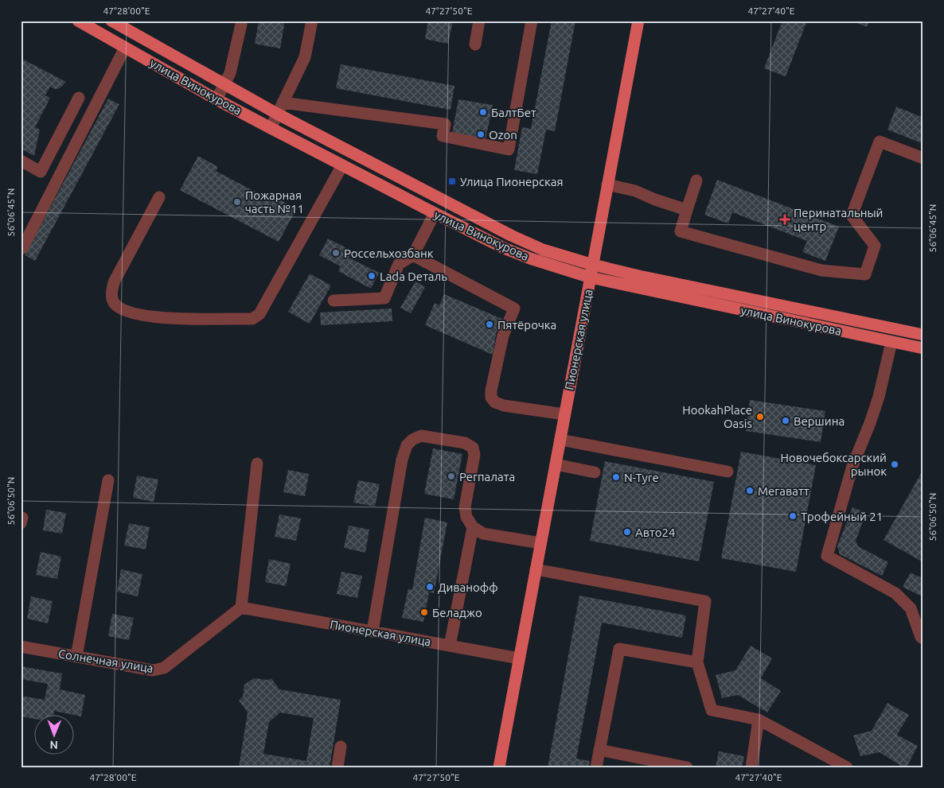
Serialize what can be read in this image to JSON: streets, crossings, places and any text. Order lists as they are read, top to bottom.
{
  "streets": {
    "main road": ["улица Винокурова", "Пионерская улица"],
    "street": ["Солнечная улица"]
  },
  "crossings": [
    ["улица Винокурова", "Пионерская улица"],
    ["Пионерская улица", "Солнечная улица"]
  ],
  "places": {
    "other": [
      "БалтБет",
      "Ozon",
      "Пожарная часть №11",
      "Россельхозбанк",
      "Lada Dеталь",
      "Пятёрочка",
      "HookahPlace Oasis",
      "Вершина",
      "Новочебоксарский рынок",
      "Регпалата",
      "N-Tyre",
      "Мегаватт",
      "Трофейный 21",
      "Авто24",
      "Диванофф",
      "Беладжо"
    ],
    "transit": ["Улица Пионерская"],
    "health": ["Перинатальный центр"]
  },
  "north": "bottom",
  "coordinates": [
    "47°28'00\"E",
    "47°27'50\"E",
    "47°27'40\"E",
    "56°06'45\"N",
    "56°06'50\"N"
  ]
}
